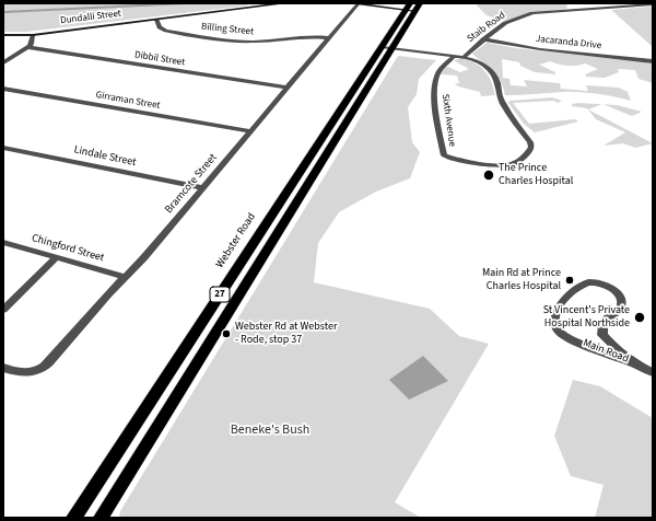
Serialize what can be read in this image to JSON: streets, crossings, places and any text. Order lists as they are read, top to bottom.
{
  "streets": {
    "main road": ["Webster Road", "27"],
    "street": [
      "Dundalli Street",
      "Staib Road",
      "Billing Street",
      "Jacaranda Drive",
      "Dibbil Street",
      "Girraman Street",
      "Sixth Avenue",
      "Lindale Street",
      "Bramcote Street",
      "Chingford Street",
      "Main Road"
    ]
  },
  "crossings": [
    ["Dundalli Street", "Billing Street"],
    ["Staib Road", "Jacaranda Drive"],
    ["Staib Road", "Sixth Avenue"],
    ["Billing Street", "Bramcote Street"],
    ["Dibbil Street", "Bramcote Street"],
    ["Girraman Street", "Bramcote Street"],
    ["Lindale Street", "Bramcote Street"],
    ["Bramcote Street", "Chingford Street"]
  ],
  "parks": ["Beneke's Bush"],
  "places": [
    "The Prince Charles Hospital",
    "Main Rd at Prince Charles Hospital",
    "St Vincent's Private Hospital Northside",
    "Webster Rd at Webster - Rode, stop 37"
  ]
}
